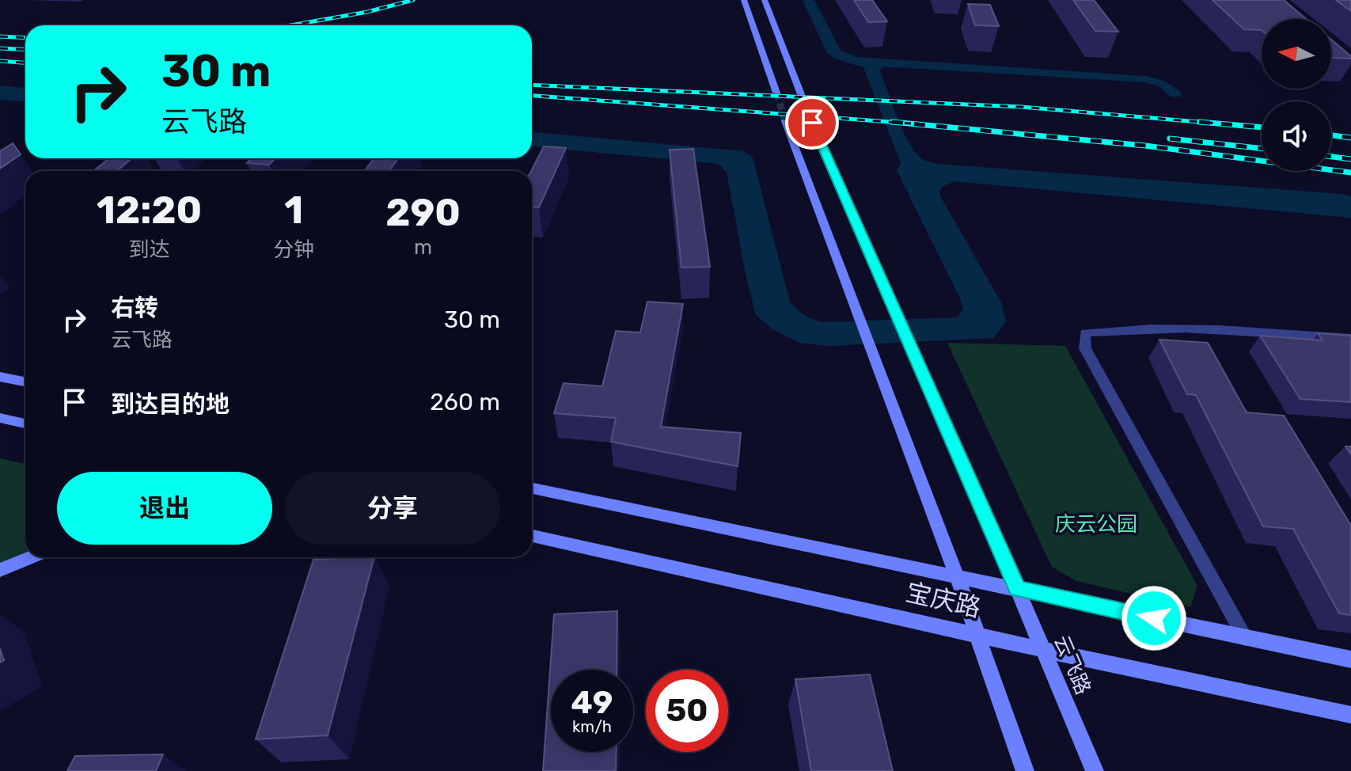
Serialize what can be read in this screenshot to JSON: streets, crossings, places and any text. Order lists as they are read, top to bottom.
{
  "streets": {
    "main road": ["宝庆路", "云飞路"]
  },
  "crossings": [
    ["宝庆路", "云飞路"]
  ],
  "parks": ["庆云公园"],
  "north": "left",
  "page": {
    "turn": ["30 m", "云飞路"],
    "eta": [
      "12:20",
      "到达",
      "1",
      "分钟",
      "290",
      "m"
    ],
    "list": [
      {
        "name": "右转",
        "note": "云飞路",
        "value": "30 m"
      },
      {
        "name": "到达目的地",
        "value": "260 m"
      }
    ],
    "buttons": ["退出", "分享"],
    "speed": "49 km/h",
    "limit": "50"
  }
}
